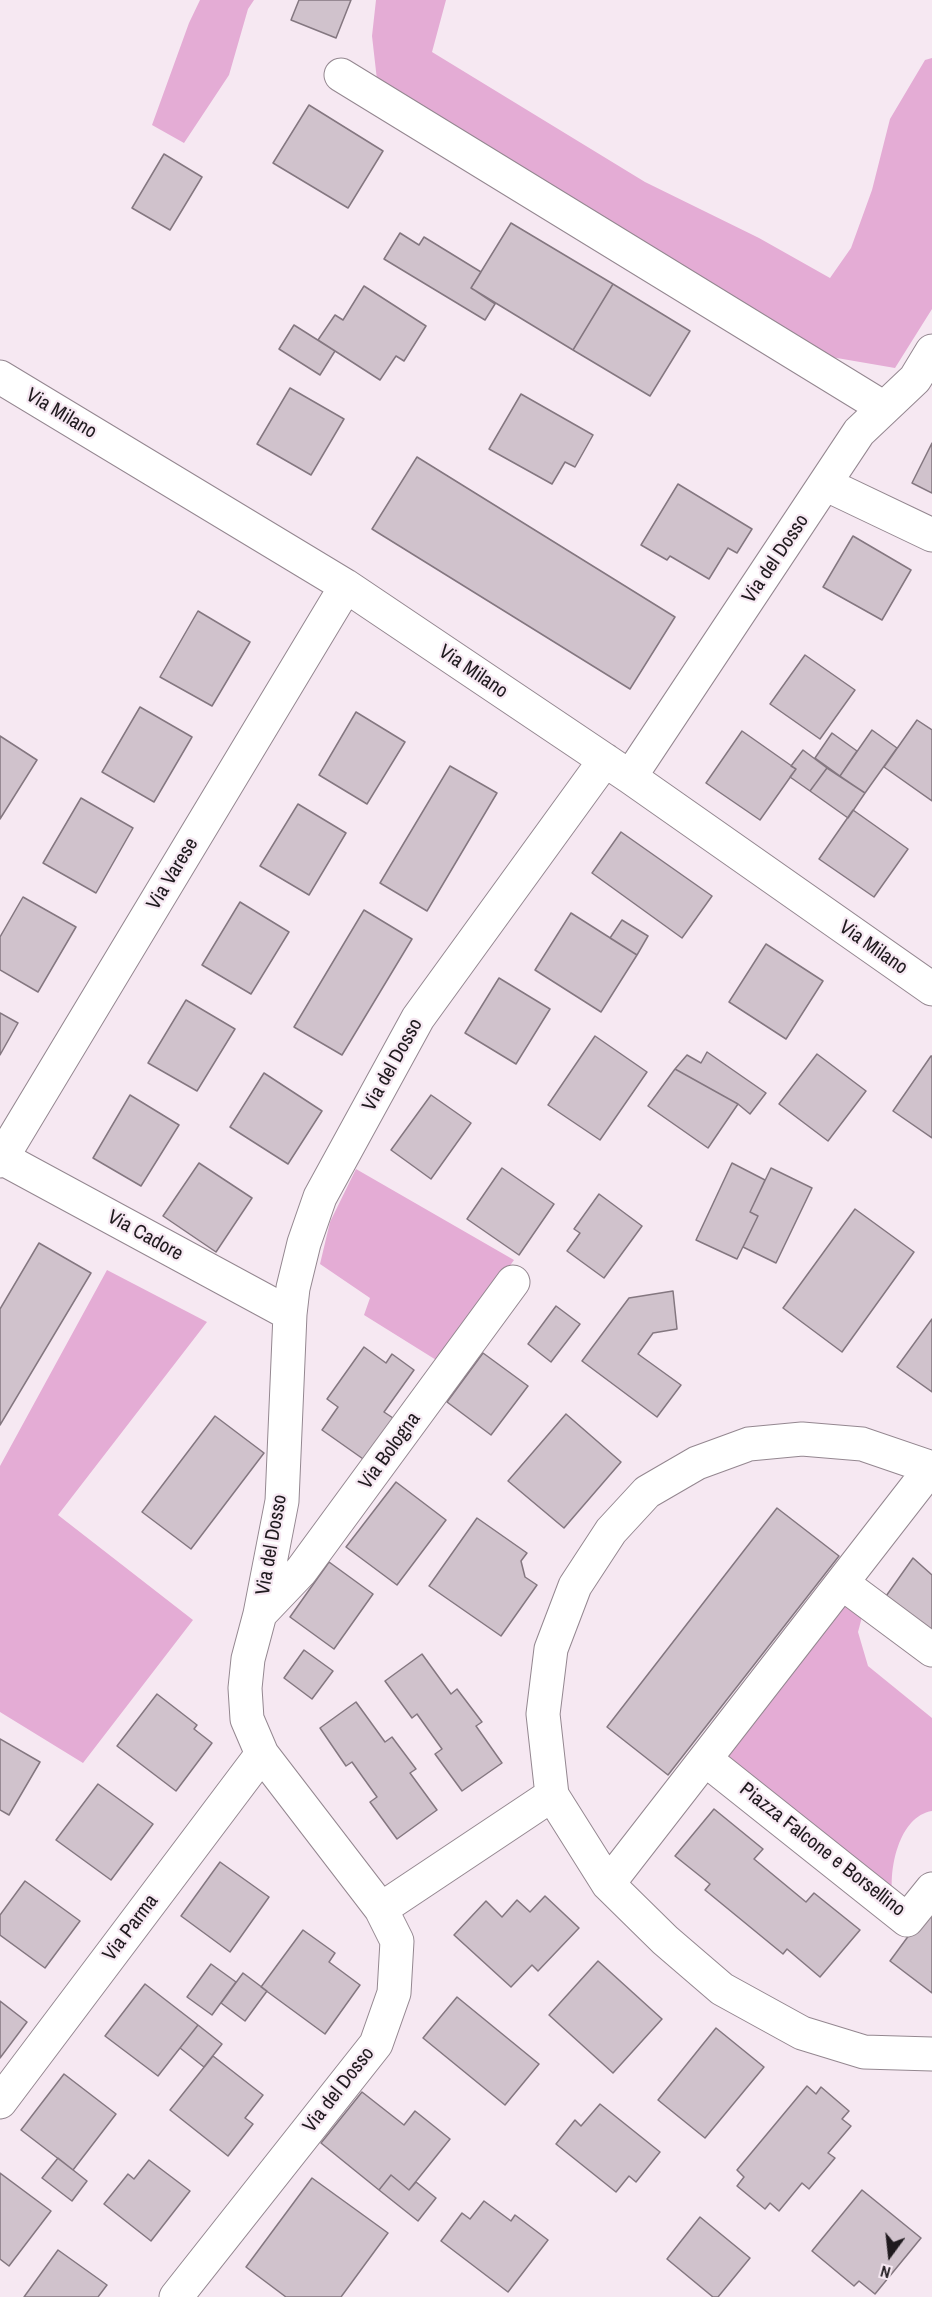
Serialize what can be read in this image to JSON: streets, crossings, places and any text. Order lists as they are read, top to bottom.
{
  "streets": {
    "street": [
      "Via Milano",
      "Via del Dosso",
      "Via Varese",
      "Via Cadore",
      "Via Bologna",
      "Piazza Falcone e Borsellino",
      "Via Parma"
    ]
  },
  "crossings": [
    ["Via Milano", "Via del Dosso"],
    ["Via Milano", "Via Varese"],
    ["Via del Dosso", "Via Cadore"],
    ["Via del Dosso", "Via Bologna"],
    ["Via del Dosso", "Via Parma"],
    ["Via Varese", "Via Cadore"]
  ],
  "north": "bottom"
}
